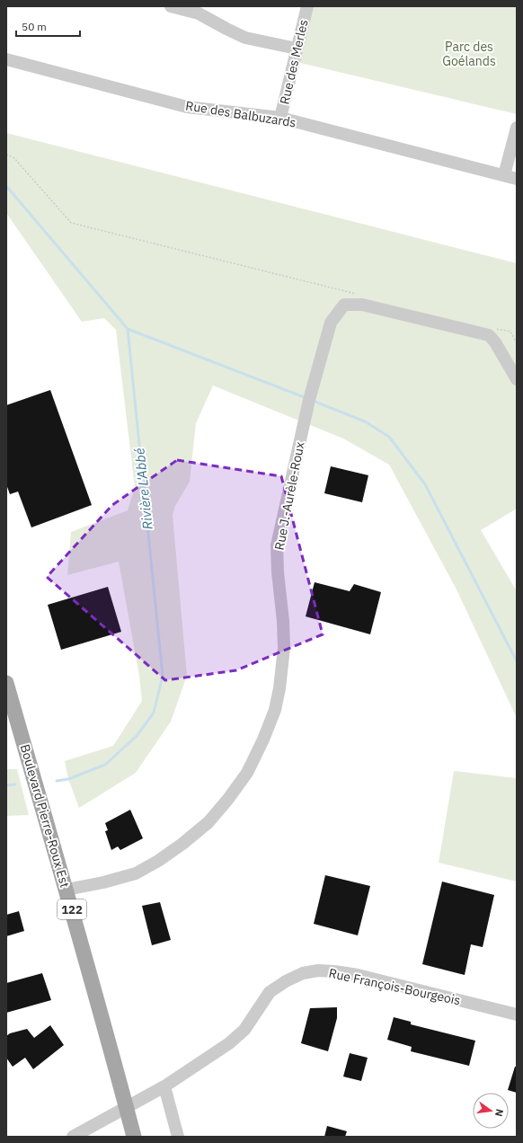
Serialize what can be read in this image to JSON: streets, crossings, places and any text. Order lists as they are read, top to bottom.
{
  "streets": {
    "main road": ["Boulevard Pierre-Roux Est", "122"],
    "street": [
      "Rue des Merles",
      "Rue des Balbuzards",
      "Rue J.-Aurèle-Roux",
      "Rue François-Bourgeois"
    ]
  },
  "crossings": [
    ["Rue des Merles", "Rue des Balbuzards"],
    ["Rue J.-Aurèle-Roux", "Boulevard Pierre-Roux Est"],
    ["Boulevard Pierre-Roux Est", "Rue François-Bourgeois"]
  ],
  "water": ["Rivière L'Abbé"],
  "parks": ["Parc des Goélands"],
  "scale_bar": "50 m",
  "north": "right"
}
